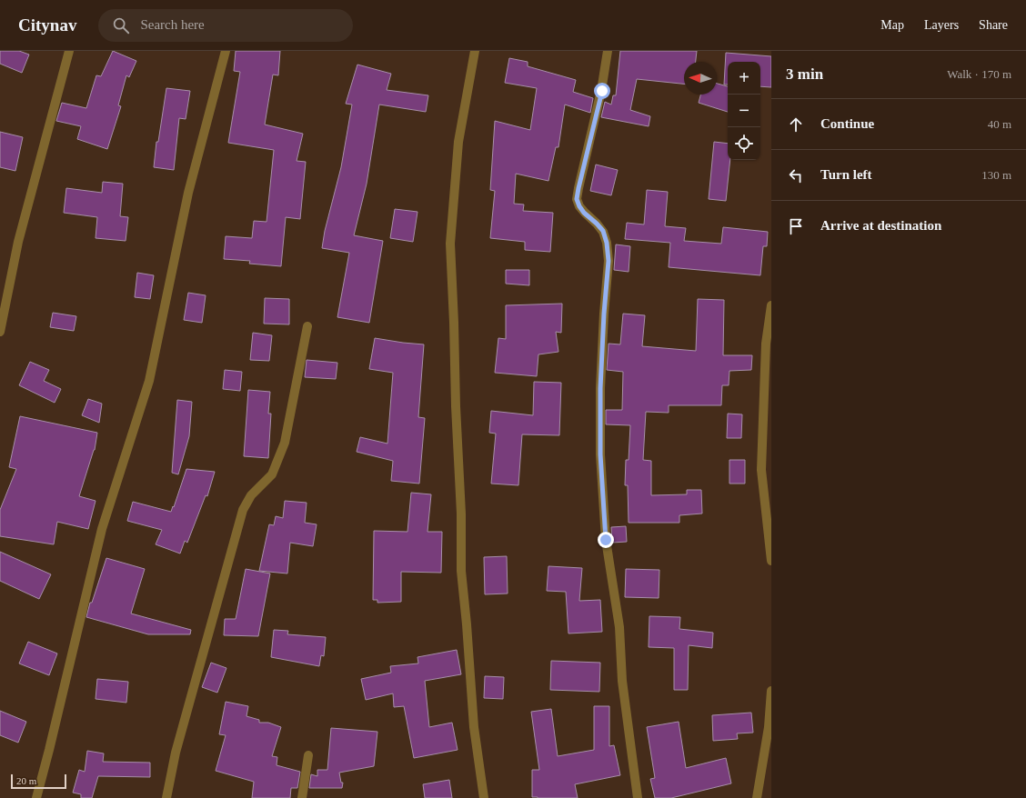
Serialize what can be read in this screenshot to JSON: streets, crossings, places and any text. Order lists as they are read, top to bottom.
{
  "scale_bar": "20 m",
  "north": "left",
  "page": {
    "header": "Citynav",
    "search": "Search here",
    "nav": ["Map", "Layers", "Share"],
    "heading": ["3 min", "Walk · 170 m"],
    "map_buttons": ["+", "−"],
    "list": [
      ["Continue", "40 m"],
      ["Turn left", "130 m"],
      "Arrive at destination"
    ],
    "scale": "20 m"
  }
}
